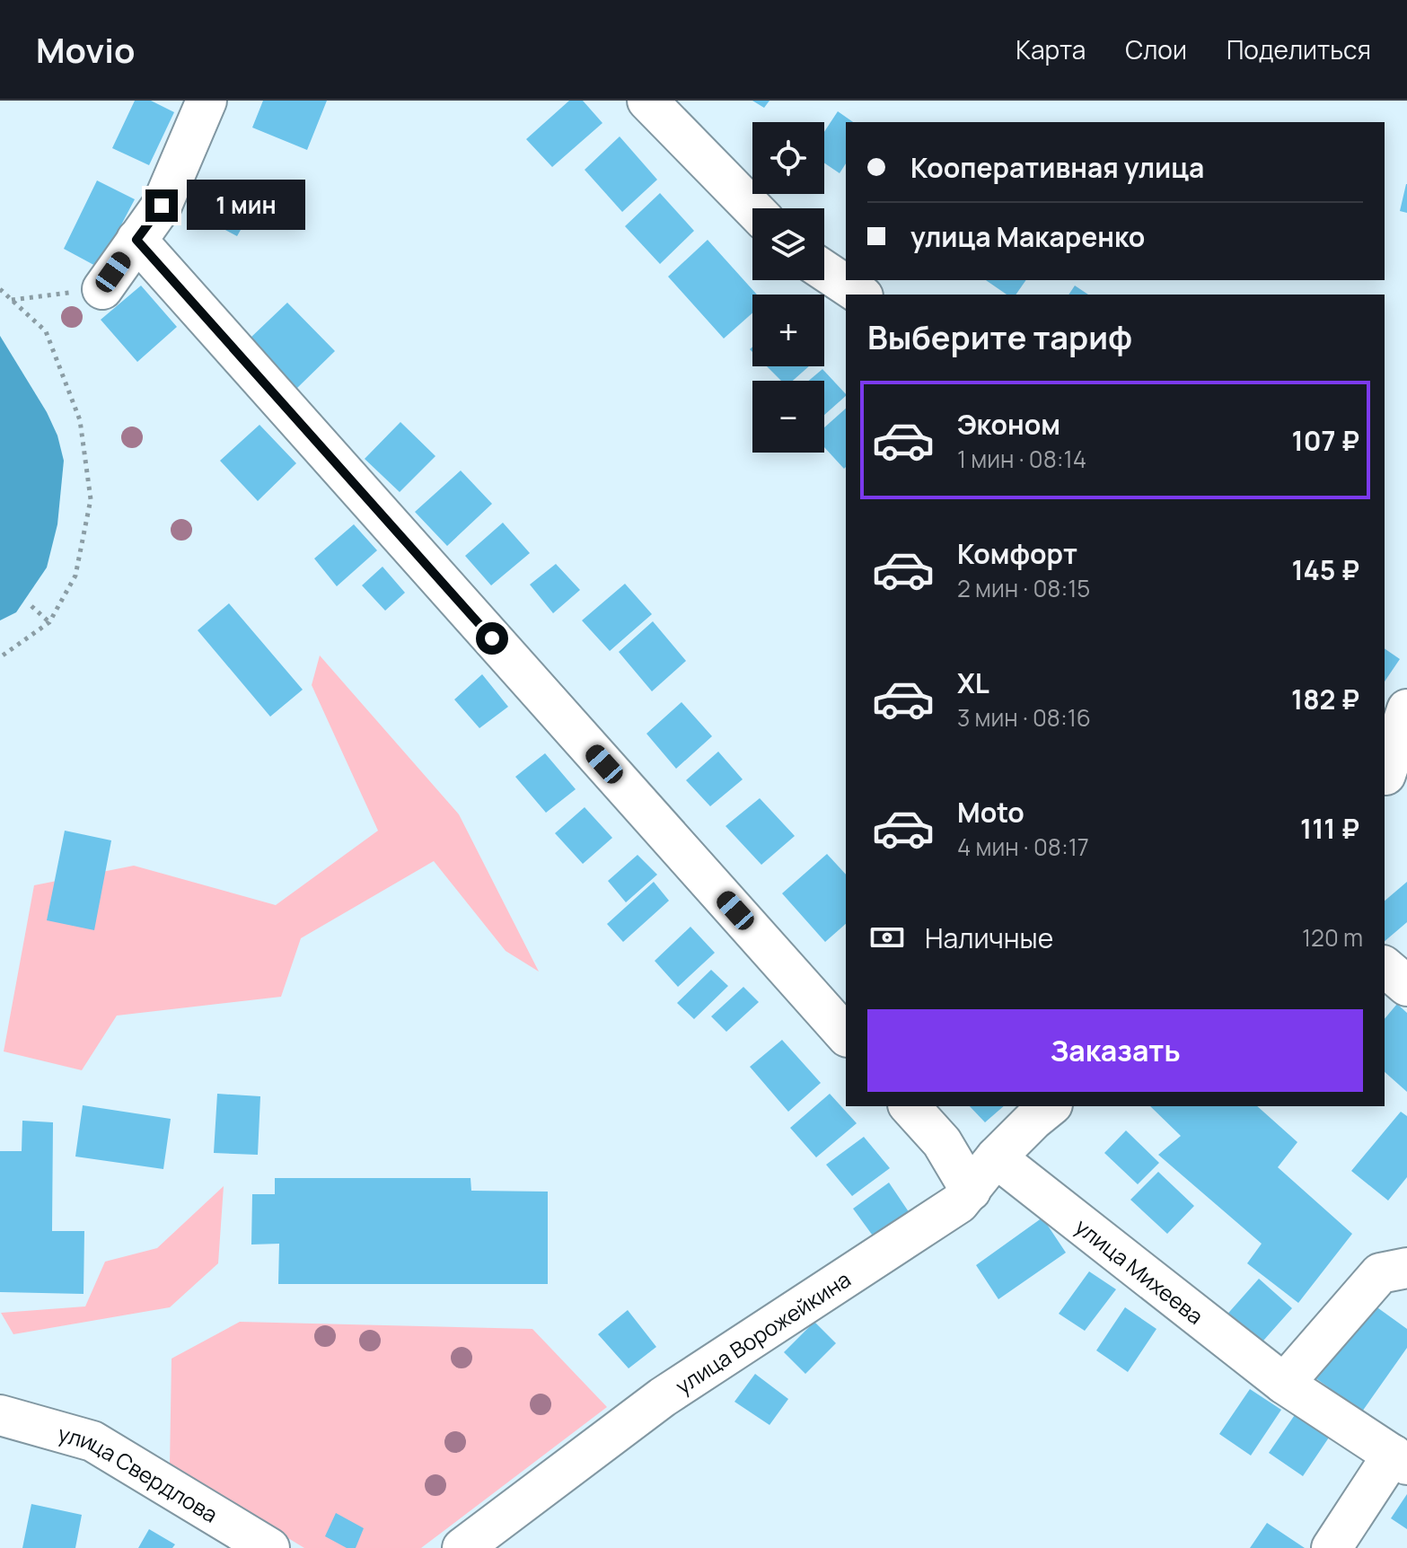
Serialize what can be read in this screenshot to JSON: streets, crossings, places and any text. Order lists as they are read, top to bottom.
{
  "streets": {
    "street": ["улица Михеева", "улица Ворожейкина", "улица Свердлова"]
  },
  "crossings": [
    ["улица Михеева", "улица Ворожейкина"]
  ],
  "page": {
    "header": "Movio",
    "nav": ["Карта", "Слои", "Поделиться"],
    "map_buttons": ["+", "−"],
    "banner": ["Кооперативная улица", "улица Макаренко"],
    "bubble": "1 мин",
    "heading": "Выберите тариф",
    "list": [
      {
        "name": "Эконом",
        "note": "1 мин · 08:14",
        "value": "107 ₽"
      },
      {
        "name": "Комфорт",
        "note": "2 мин · 08:15",
        "value": "145 ₽"
      },
      {
        "name": "XL",
        "note": "3 мин · 08:16",
        "value": "182 ₽"
      },
      {
        "name": "Moto",
        "note": "4 мин · 08:17",
        "value": "111 ₽"
      }
    ],
    "pay": ["Наличные", "120 m"],
    "buttons": "Заказать"
  }
}
